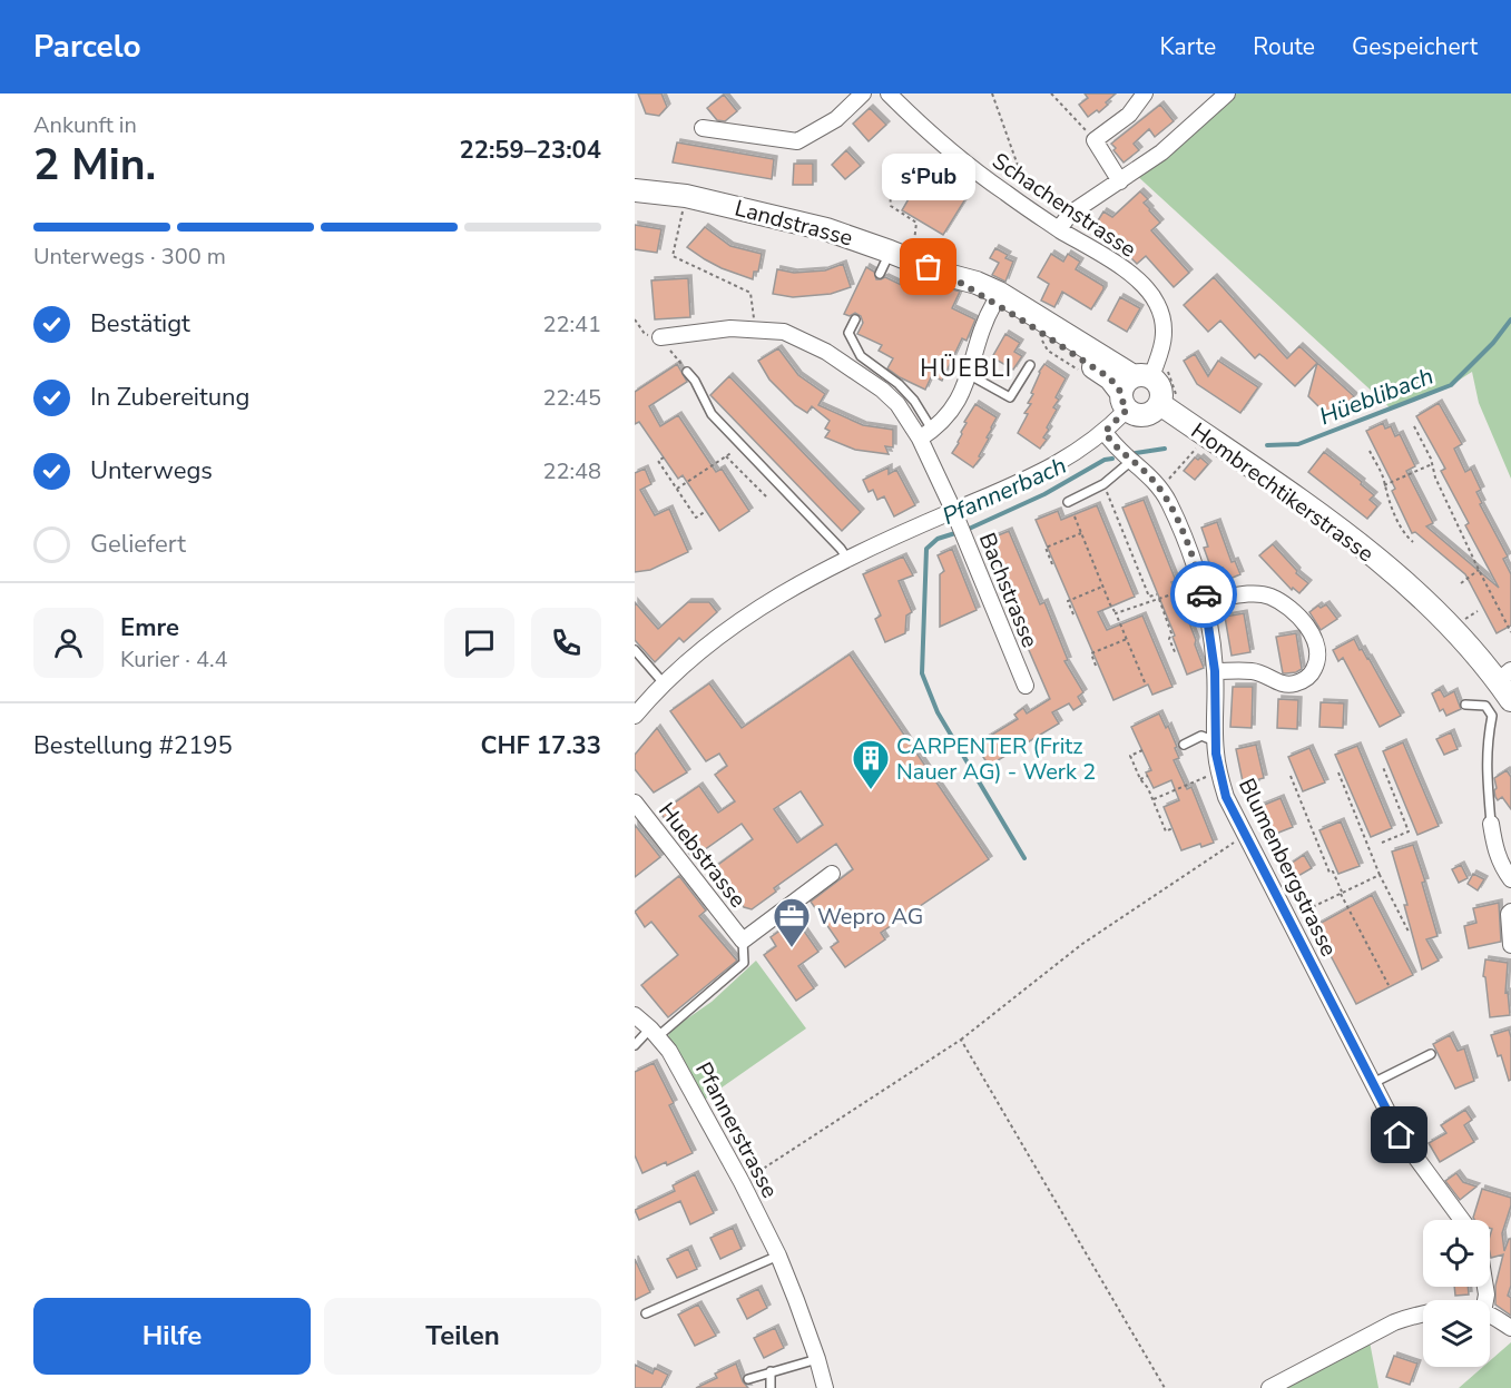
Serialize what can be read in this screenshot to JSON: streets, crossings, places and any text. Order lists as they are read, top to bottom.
{
  "streets": {
    "main road": ["Landstrasse", "Hombrechtikerstrasse"],
    "street": [
      "Schachenstrasse",
      "Bachstrasse",
      "Huebstrasse",
      "Blumenbergstrasse",
      "Pfannerstrasse"
    ]
  },
  "crossings": [
    ["Schachenstrasse", "Landstrasse"]
  ],
  "districts": ["HÜEBLI"],
  "water": ["Hüeblibach", "Pfannerbach"],
  "places": {
    "other": ["s‘Pub"],
    "building": ["CARPENTER (Fritz Nauer AG) - Werk 2"],
    "office": ["Wepro AG"]
  },
  "page": {
    "header": "Parcelo",
    "nav": ["Karte", "Route", "Gespeichert"],
    "heading": ["2 Min.", "Ankunft in", "22:59–23:04"],
    "panel": [
      "Emre",
      "Kurier · 4.4",
      "Bestellung #2195",
      "CHF 17.33"
    ],
    "bubble": "s‘Pub",
    "bar": "Unterwegs · 300 m",
    "list": [
      ["Bestätigt", "22:41"],
      ["In Zubereitung", "22:45"],
      ["Unterwegs", "22:48"],
      "Geliefert"
    ],
    "buttons": ["Hilfe", "Teilen"]
  }
}
